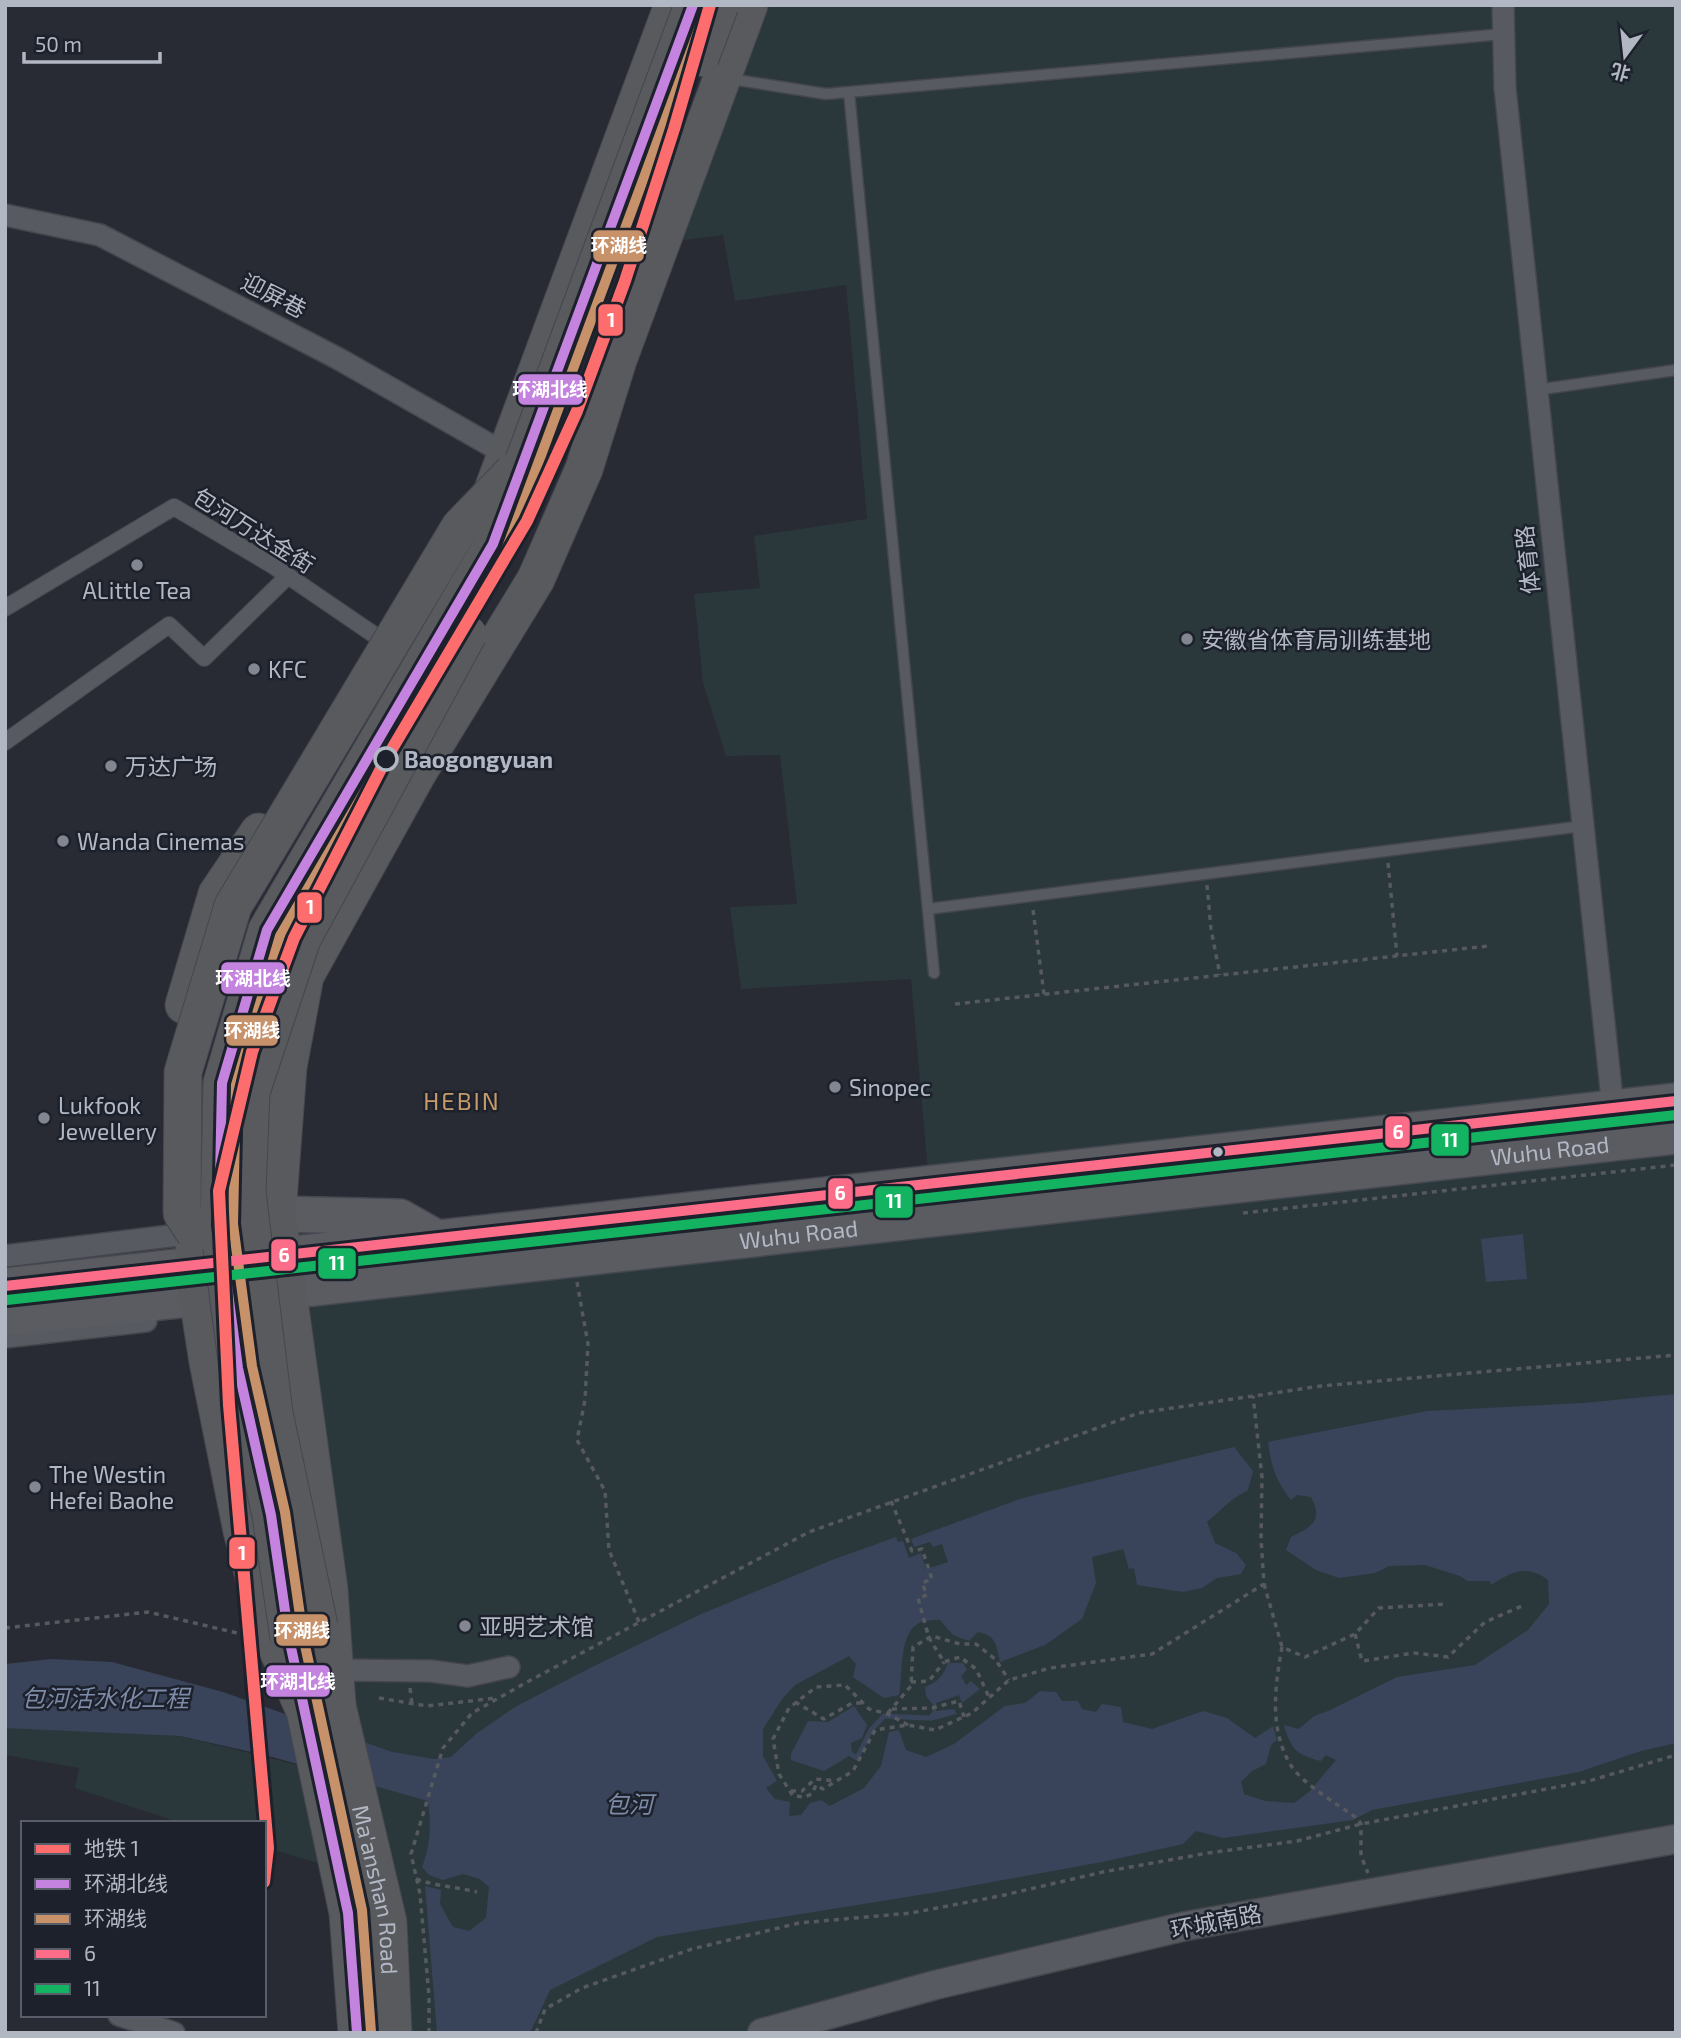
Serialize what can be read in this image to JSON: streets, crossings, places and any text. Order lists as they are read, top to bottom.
{
  "streets": {
    "highway": ["Ma'anshan Road"],
    "main road": ["Wuhu Road"],
    "street": [
      "迎屏巷",
      "包河万达金街",
      "体育路",
      "环城南路"
    ]
  },
  "crossings": [
    ["体育路", "Wuhu Road"]
  ],
  "districts": ["HEBIN"],
  "water": ["包河活水化工程", "包河"],
  "places": [
    "ALittle Tea",
    "安徽省体育局训练基地",
    "KFC",
    "Baogongyuan",
    "万达广场",
    "Wanda Cinemas",
    "Sinopec",
    "Lukfook Jewellery",
    "The Westin Hefei Baohe",
    "亚明艺术馆"
  ],
  "lines": [
    "metro line 1",
    "transit line 环湖北线",
    "transit line 环湖线",
    "transit line 6",
    "transit line 11"
  ],
  "legend": [
    "地铁 1",
    "环湖北线",
    "环湖线",
    "6",
    "11"
  ],
  "scale_bar": "50 m",
  "north": "bottom"
}
